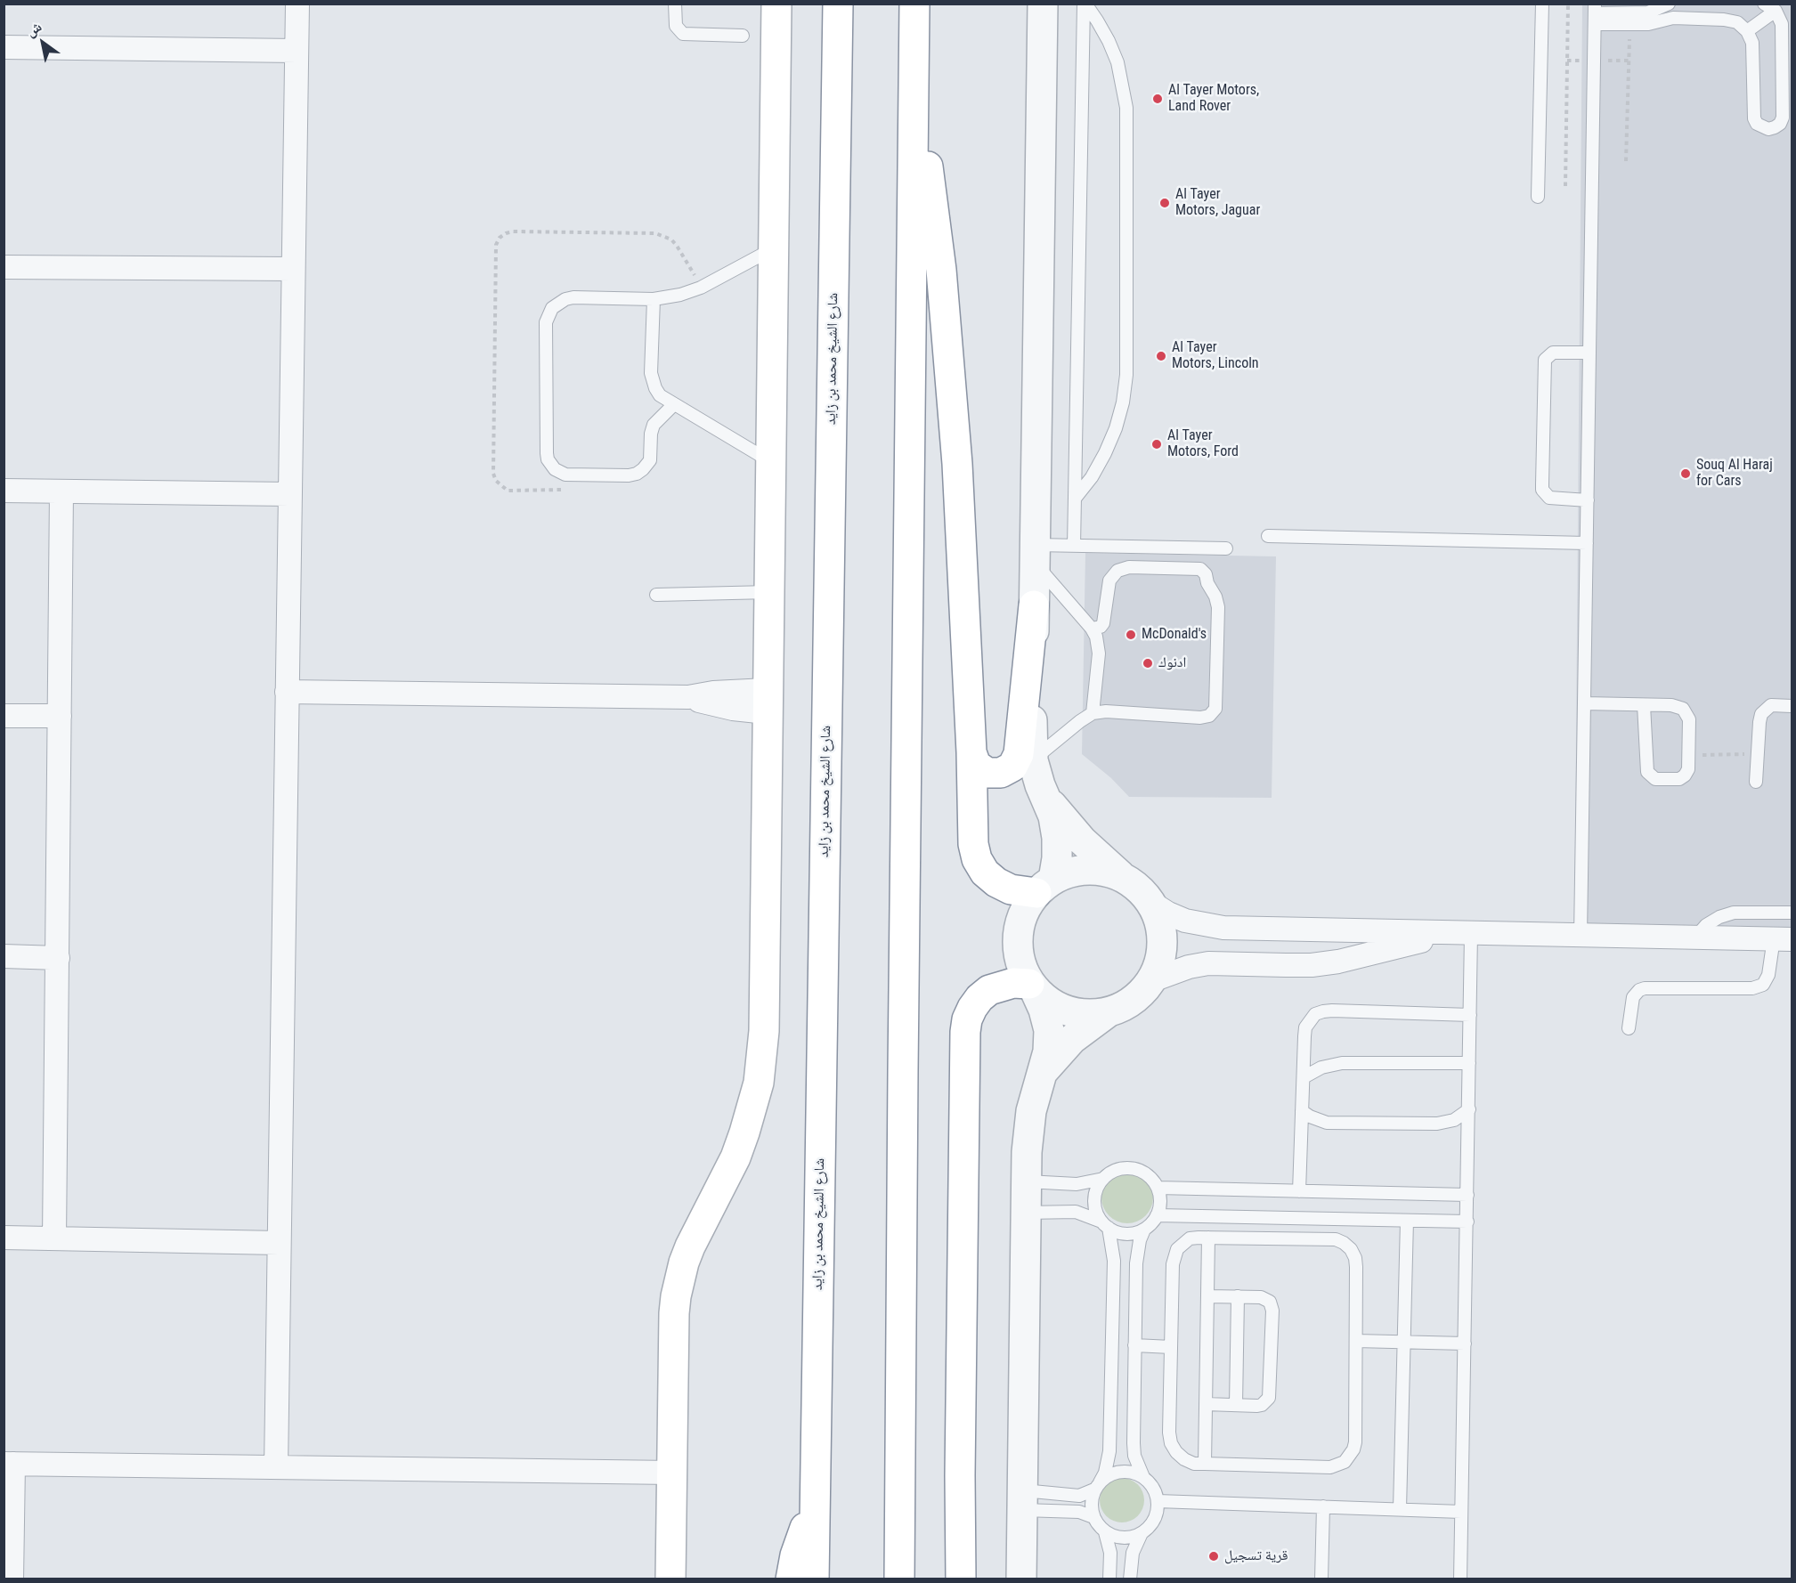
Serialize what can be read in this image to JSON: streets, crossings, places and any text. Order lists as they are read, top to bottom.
{
  "streets": {
    "main road": ["شارع الشيخ محمد بن زايد"]
  },
  "places": [
    "Al Tayer Motors, Land Rover",
    "Al Tayer Motors, Jaguar",
    "Al Tayer Motors, Lincoln",
    "Al Tayer Motors, Ford",
    "Souq Al Haraj for Cars",
    "McDonald's",
    "ادنوك",
    "قرية تسجيل"
  ],
  "north": "top left"
}
